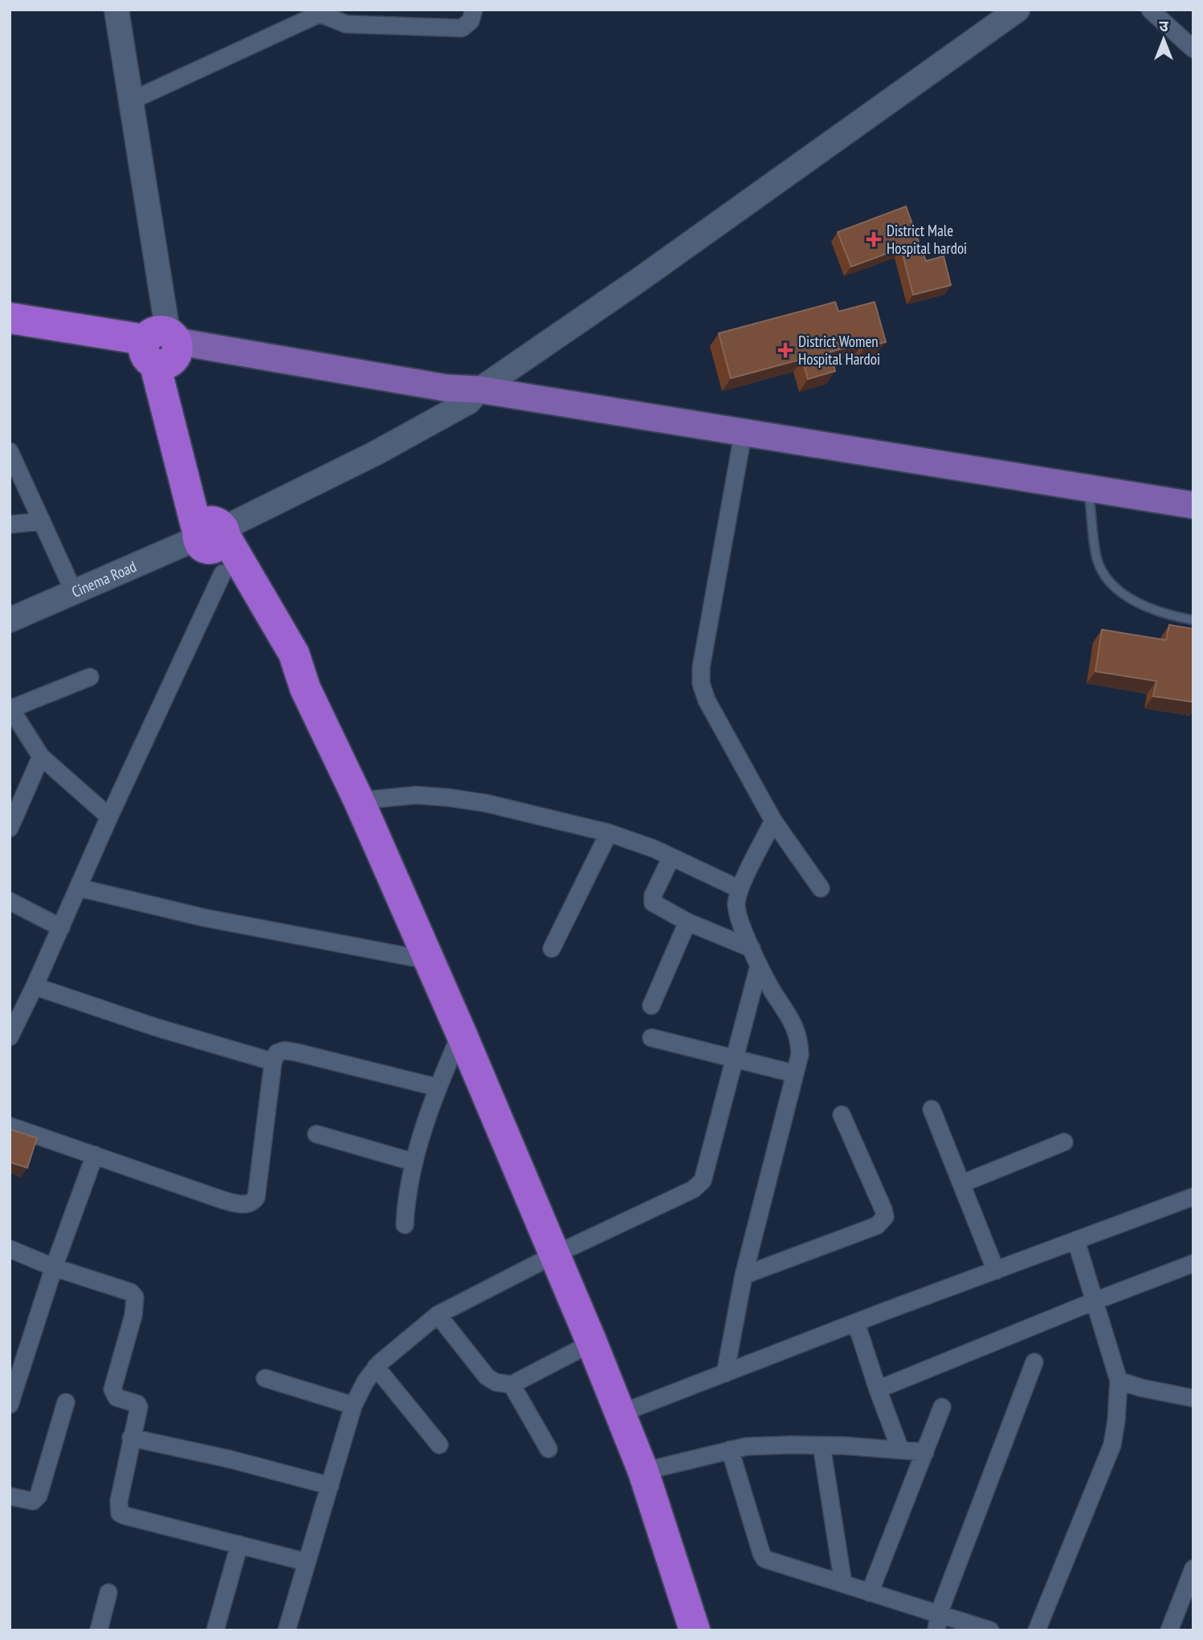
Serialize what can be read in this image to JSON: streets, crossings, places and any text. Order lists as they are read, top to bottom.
{
  "streets": {
    "street": ["Cinema Road"]
  },
  "places": {
    "health": ["District Male Hospital hardoi", "District Women Hospital Hardoi"]
  },
  "north": "top"
}
